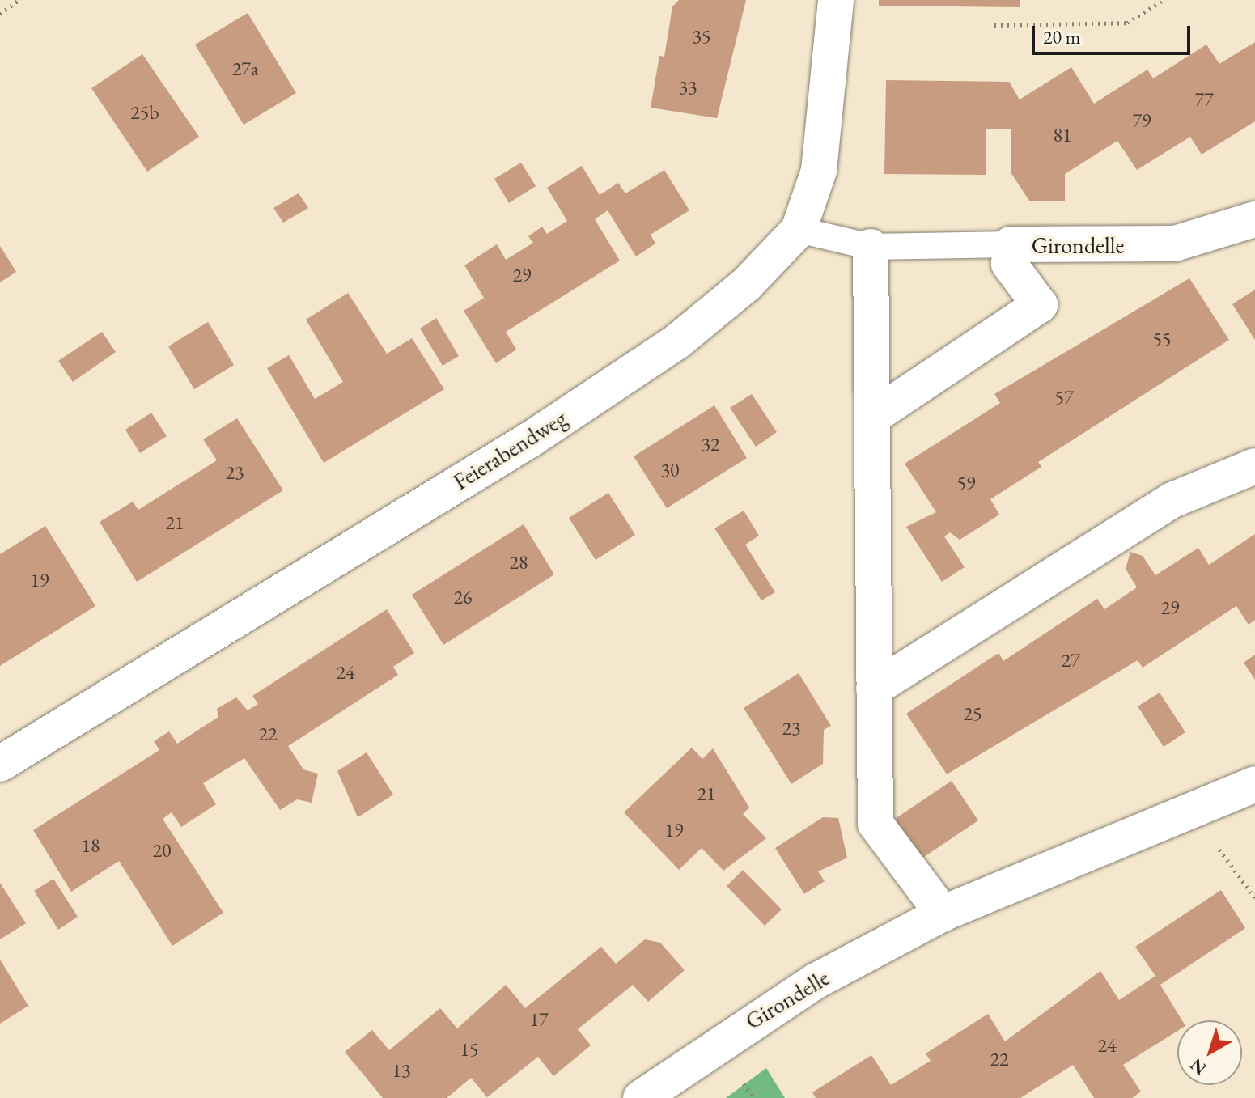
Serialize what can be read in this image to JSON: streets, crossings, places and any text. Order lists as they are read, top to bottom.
{
  "streets": {
    "street": ["Girondelle", "Feierabendweg"]
  },
  "house_numbers": [
    "35",
    "27a",
    "33",
    "77",
    "25b",
    "79",
    "81",
    "29",
    "55",
    "57",
    "32",
    "30",
    "23",
    "59",
    "21",
    "28",
    "19",
    "26",
    "29",
    "27",
    "24",
    "25",
    "23",
    "22",
    "21",
    "19",
    "18",
    "20",
    "17",
    "24",
    "15",
    "22",
    "13"
  ],
  "scale_bar": "20 m",
  "north": "bottom left"
}
